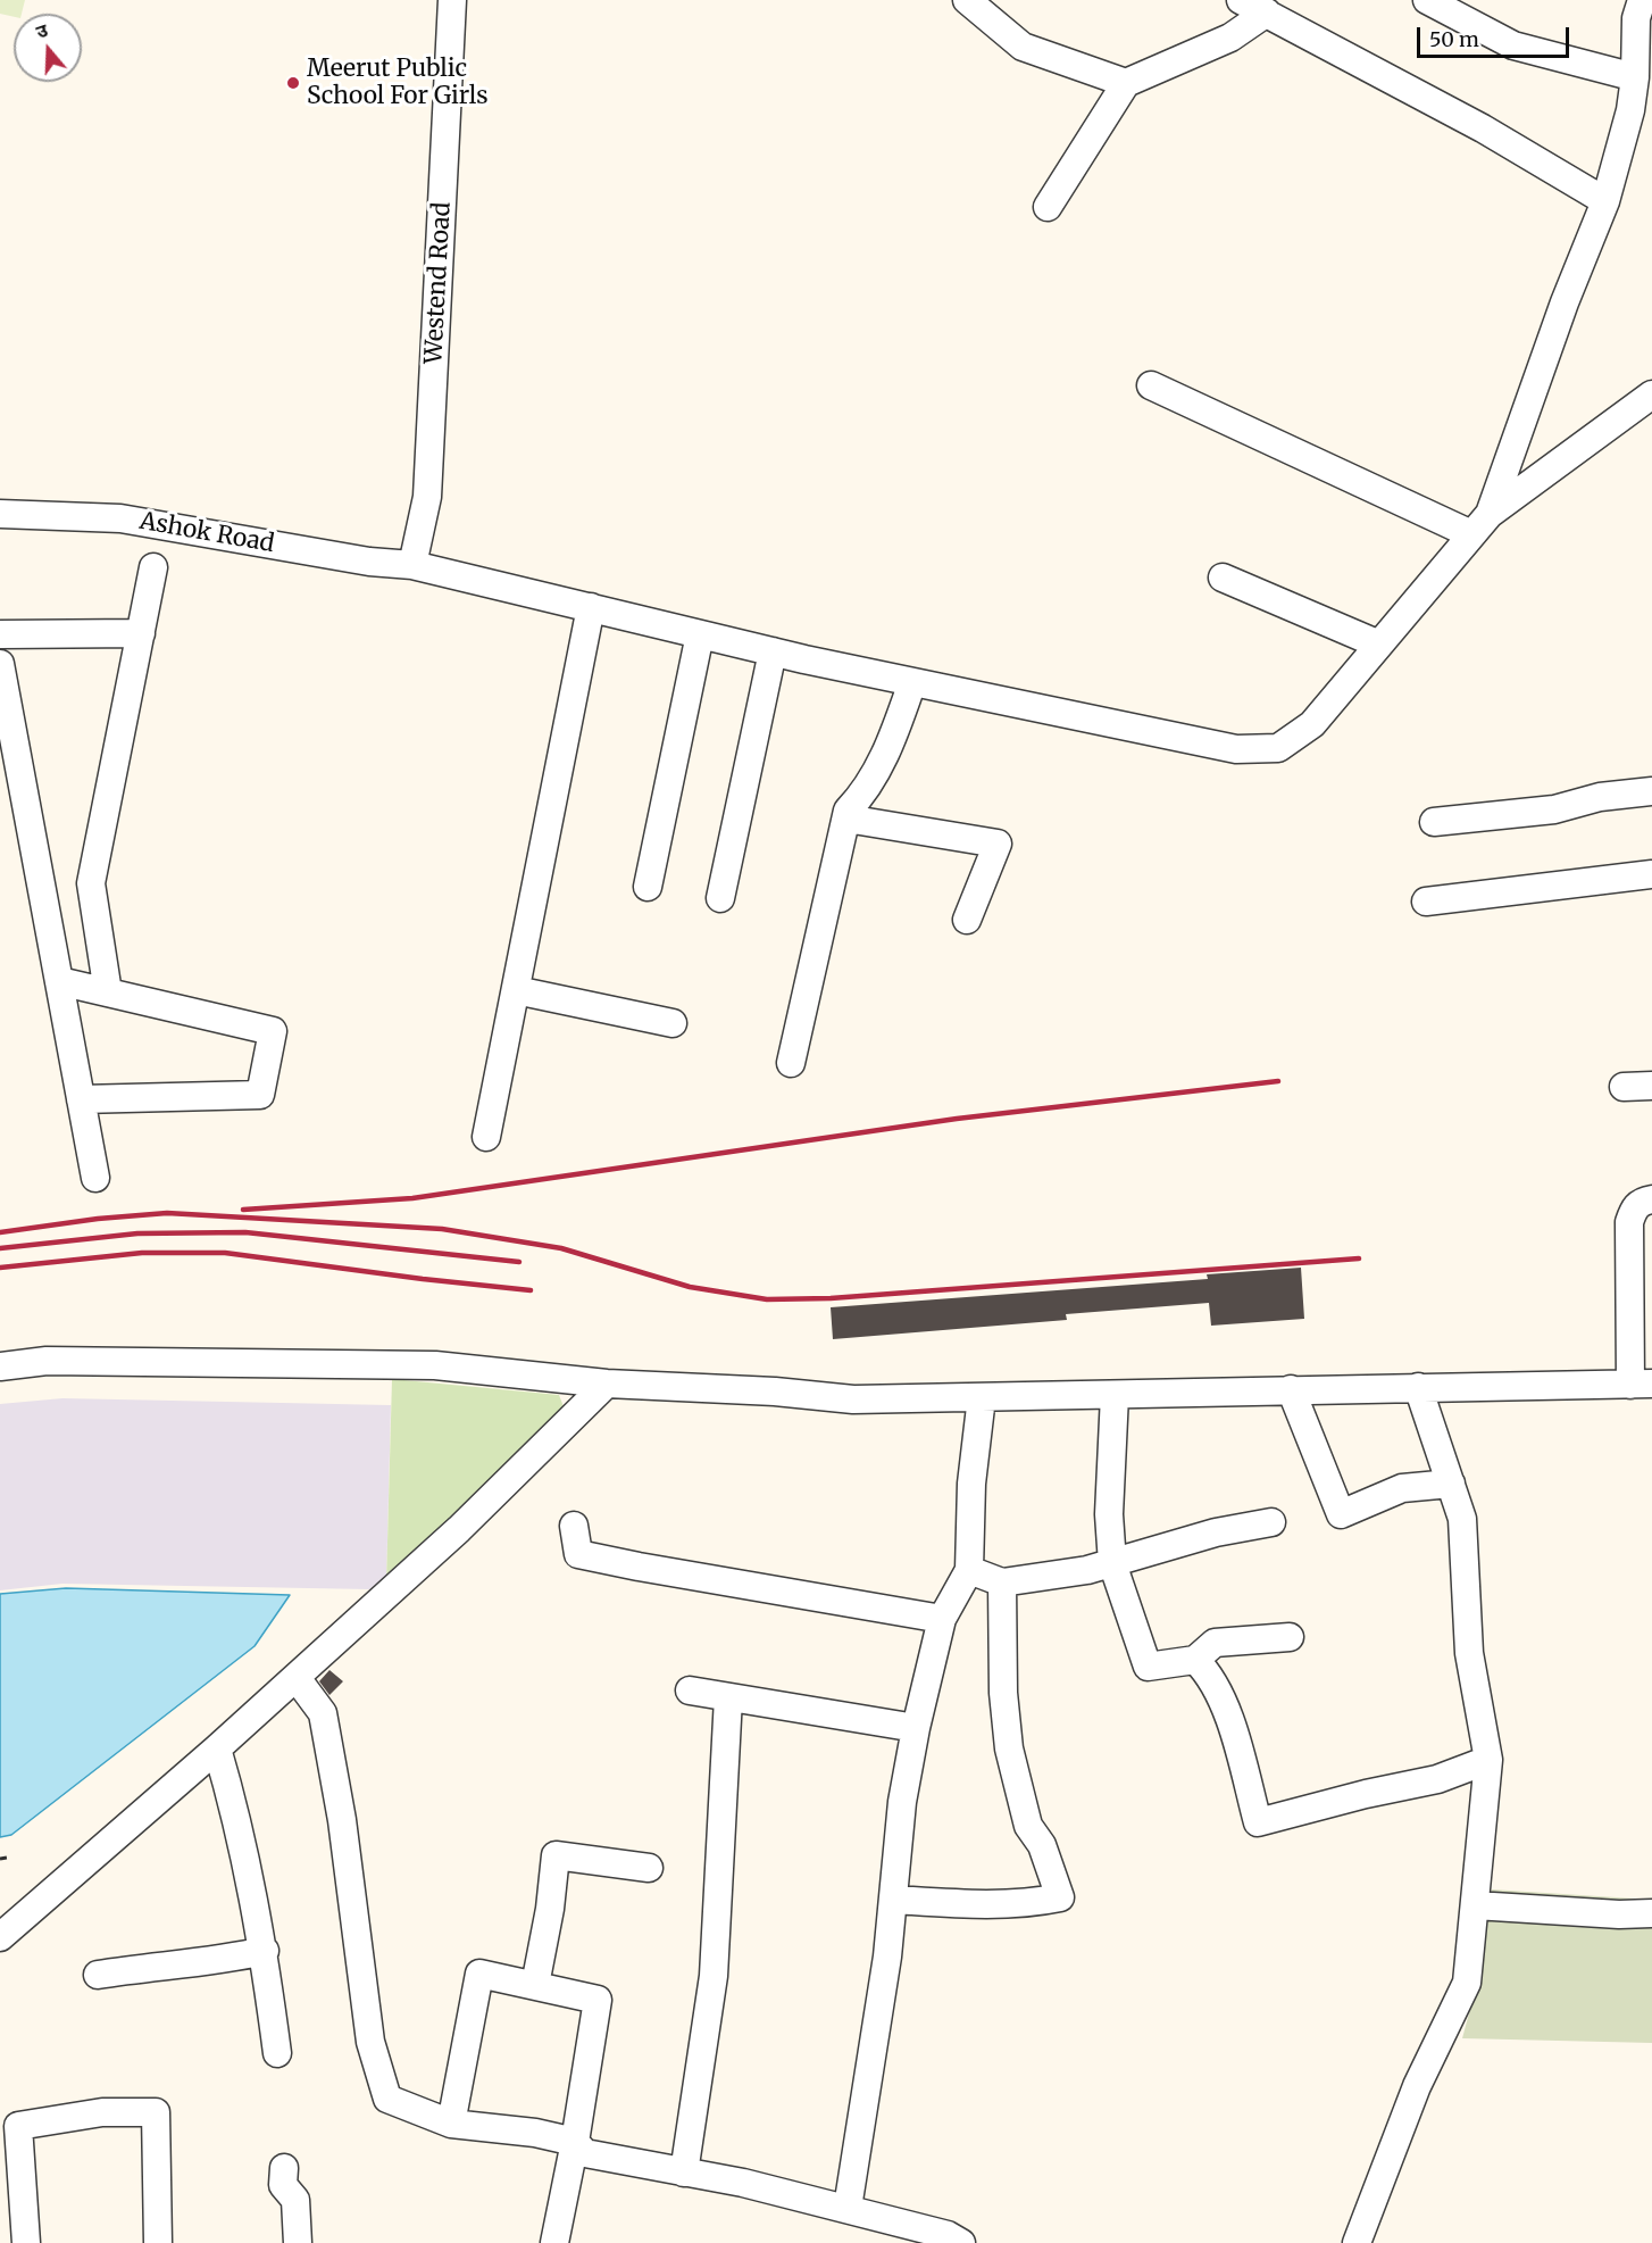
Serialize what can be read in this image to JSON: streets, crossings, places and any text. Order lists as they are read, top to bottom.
{
  "streets": {
    "street": ["Westend Road", "Ashok Road"]
  },
  "crossings": [
    ["Westend Road", "Ashok Road"]
  ],
  "places": ["Meerut Public School For Girls"],
  "scale_bar": "50 m",
  "north": "top"
}
